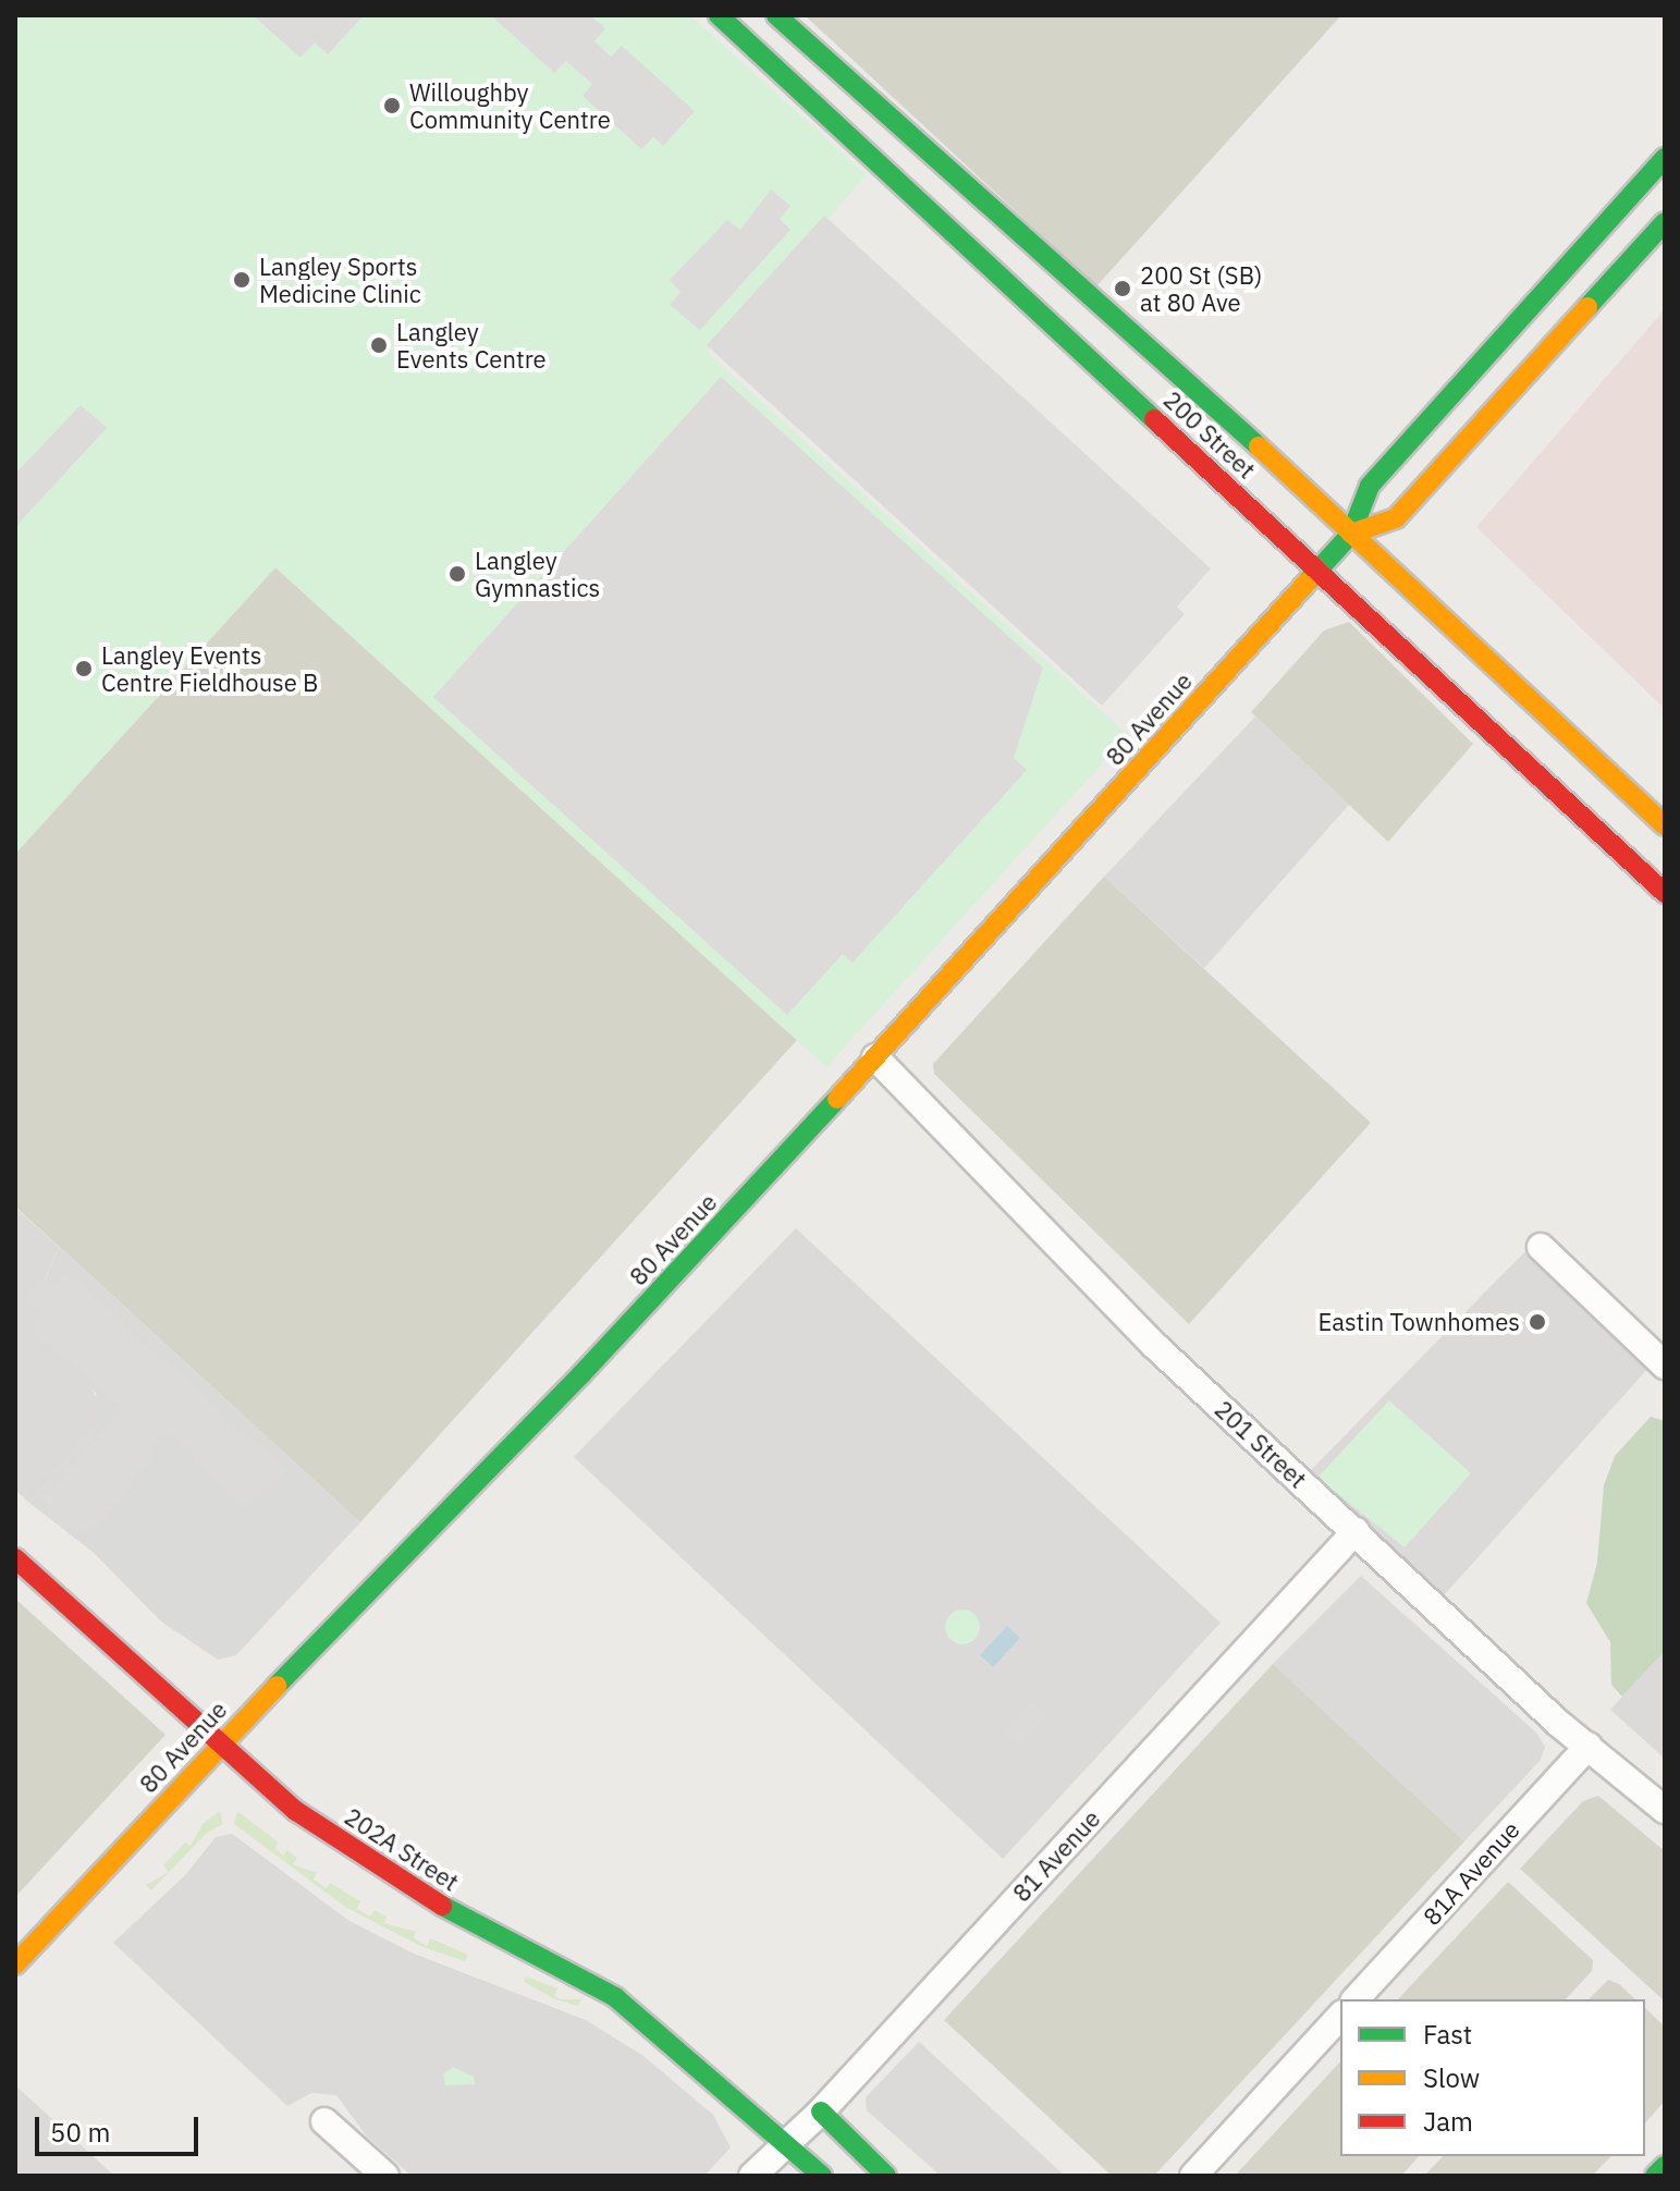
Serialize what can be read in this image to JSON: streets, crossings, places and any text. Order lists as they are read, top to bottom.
{
  "streets": {
    "main road": ["200 Street", "80 Avenue", "202A Street"],
    "street": ["201 Street", "81 Avenue", "81A Avenue"]
  },
  "crossings": [
    ["200 Street", "80 Avenue"],
    ["80 Avenue", "201 Street"],
    ["80 Avenue", "202A Street"],
    ["201 Street", "81 Avenue"],
    ["201 Street", "81A Avenue"],
    ["202A Street", "81 Avenue"]
  ],
  "places": [
    "Willoughby Community Centre",
    "Langley Sports Medicine Clinic",
    "200 St (SB) at 80 Ave",
    "Langley Events Centre",
    "Langley Gymnastics",
    "Langley Events Centre Fieldhouse B",
    "Eastin Townhomes"
  ],
  "legend": ["Fast", "Slow", "Jam"],
  "scale_bar": "50 m"
}
